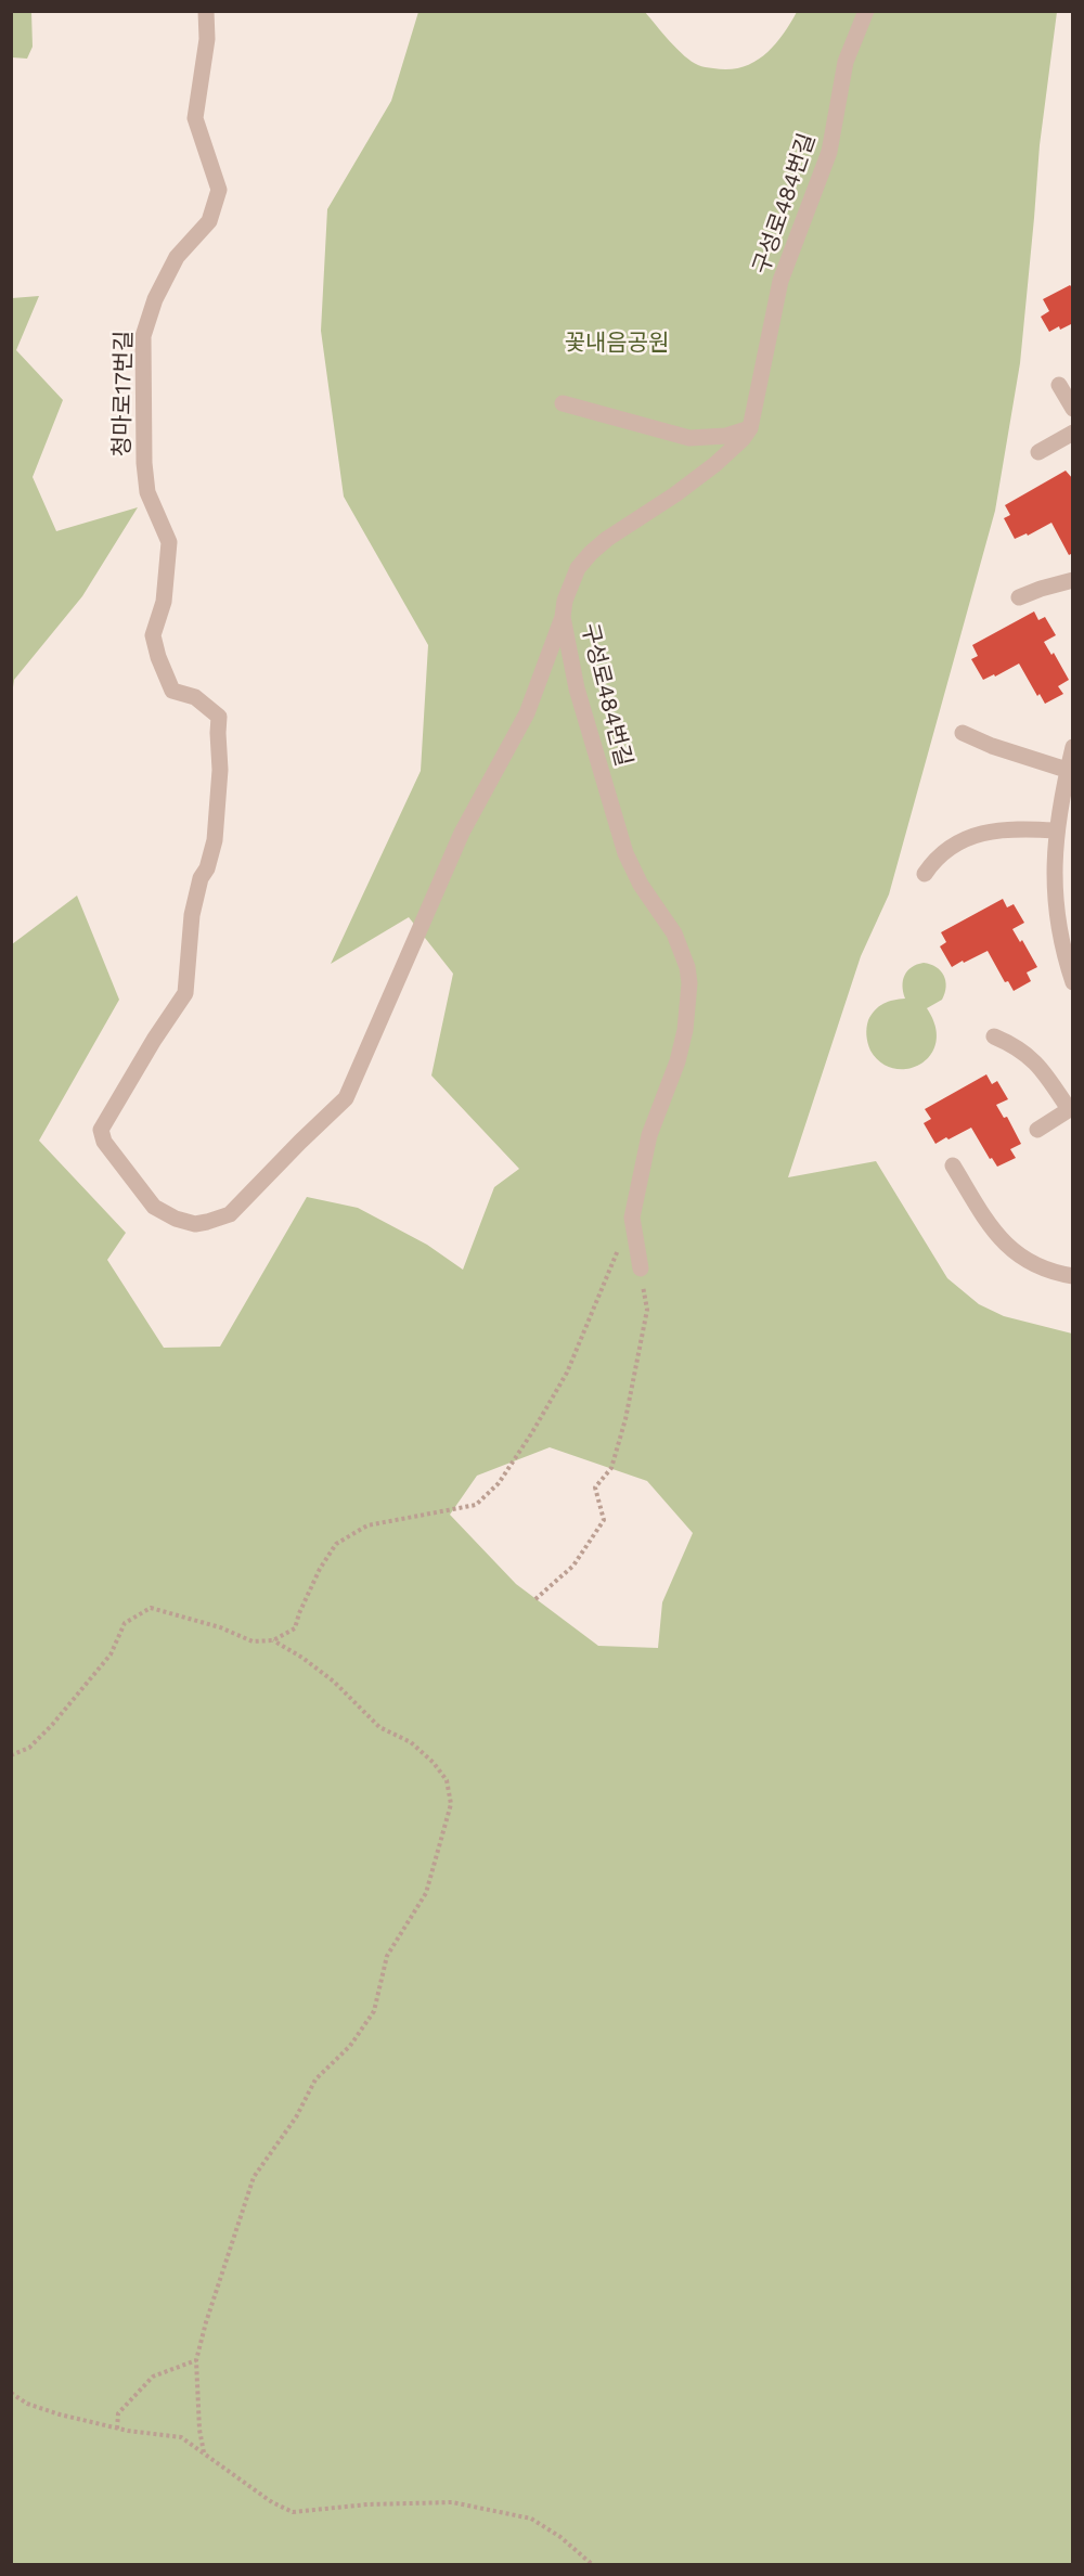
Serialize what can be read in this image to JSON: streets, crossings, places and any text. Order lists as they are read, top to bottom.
{
  "streets": {
    "street": ["구성로484번길", "청마로17번길"]
  },
  "crossings": [
    ["구성로484번길", "청마로17번길"]
  ],
  "parks": ["꽃내음공원"]
}
